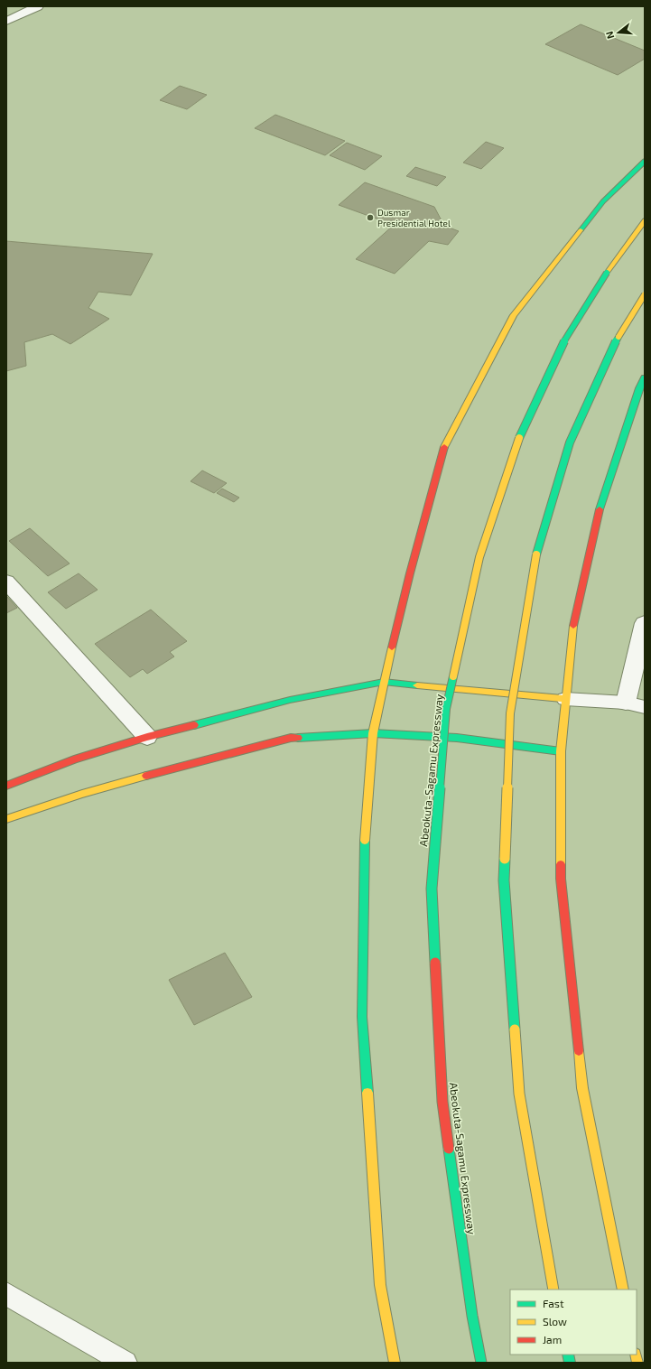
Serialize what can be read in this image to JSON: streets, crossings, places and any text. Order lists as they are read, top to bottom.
{
  "streets": {
    "main road": ["Abeokuta-Sagamu Expressway"]
  },
  "places": ["Dusmar Presidential Hotel"],
  "legend": ["Fast", "Slow", "Jam"],
  "north": "left"
}
